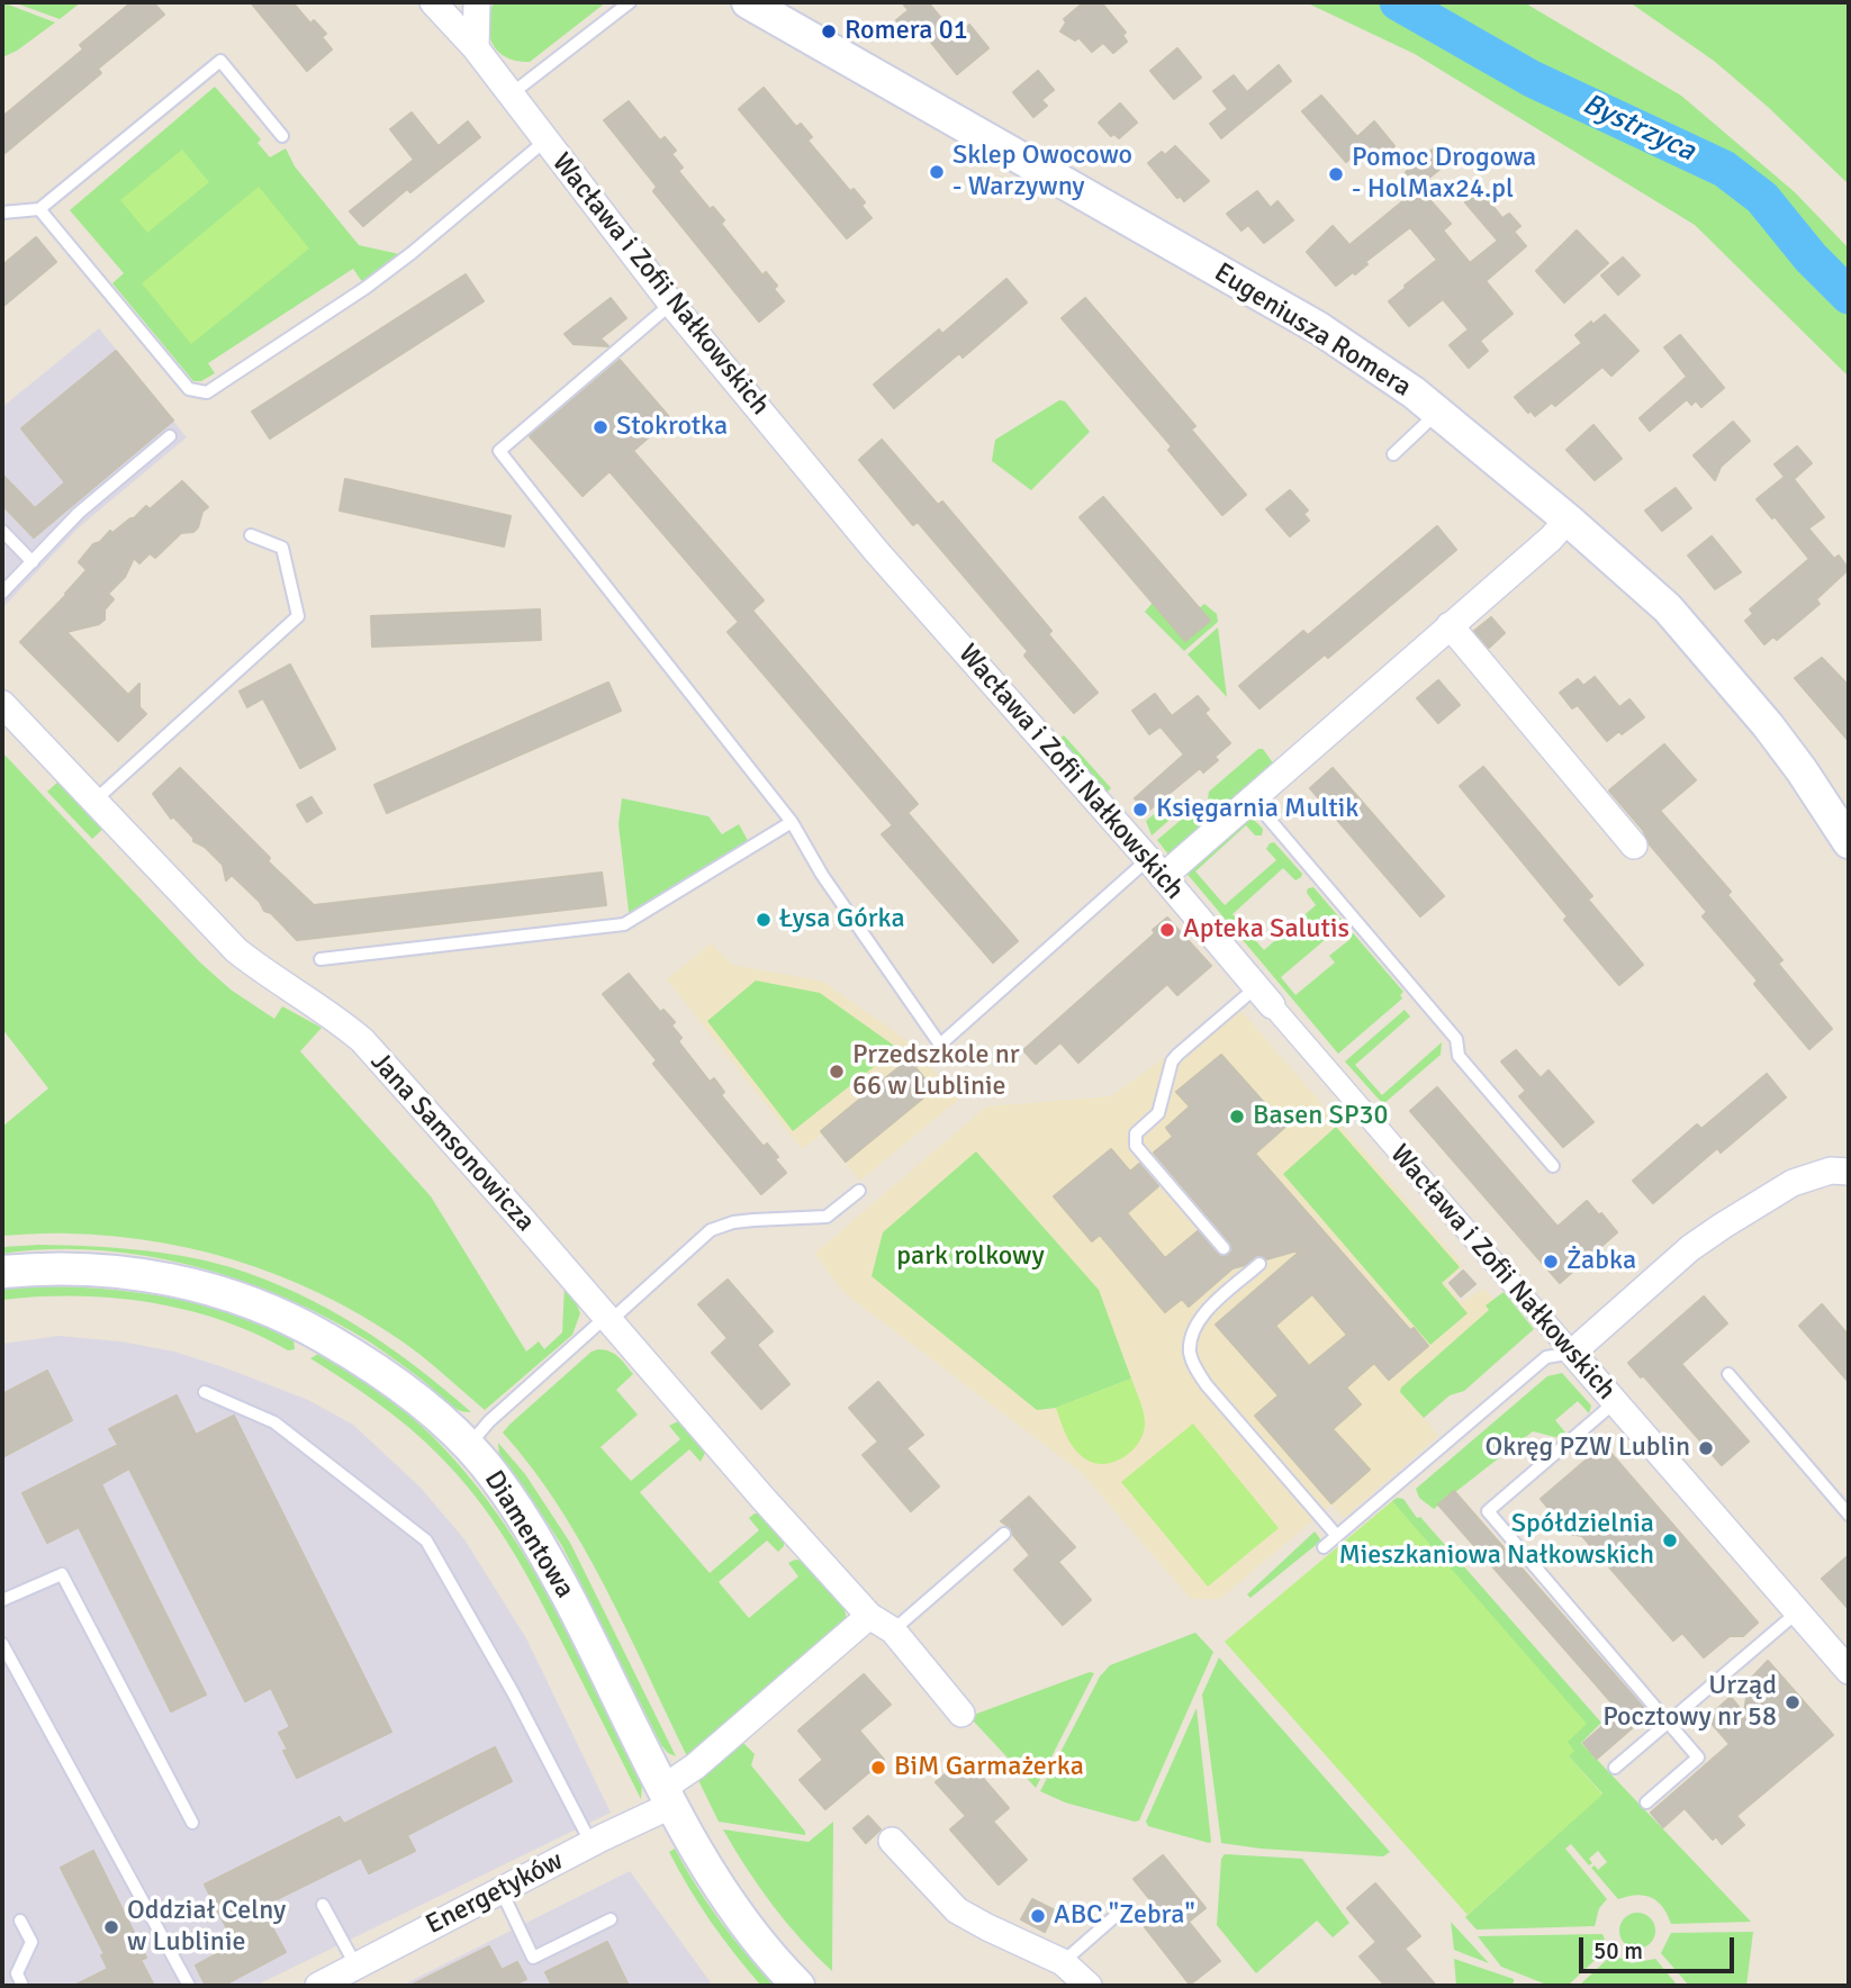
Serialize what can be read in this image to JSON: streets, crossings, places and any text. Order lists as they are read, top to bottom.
{
  "streets": {
    "street": [
      "Wacława i Zofii Nałkowskich",
      "Eugeniusza Romera",
      "Jana Samsonowicza",
      "Diamentowa",
      "Energetyków"
    ]
  },
  "crossings": [
    ["Jana Samsonowicza", "Energetyków"],
    ["Diamentowa", "Energetyków"]
  ],
  "water": ["Bystrzyca"],
  "parks": ["park rolkowy"],
  "places": [
    "Romera 01",
    "Sklep Owocowo - Warzywny",
    "Pomoc Drogowa - HolMax24.pl",
    "Stokrotka",
    "Księgarnia Multik",
    "Łysa Górka",
    "Apteka Salutis",
    "Przedszkole nr 66 w Lublinie",
    "Basen SP30",
    "Żabka",
    "Okręg PZW Lublin",
    "Spółdzielnia Mieszkaniowa Nałkowskich",
    "Urząd Pocztowy nr 58",
    "BiM Garmażerka",
    "ABC \"Zebra\"",
    "Oddział Celny w Lublinie"
  ],
  "scale_bar": "50 m"
}
